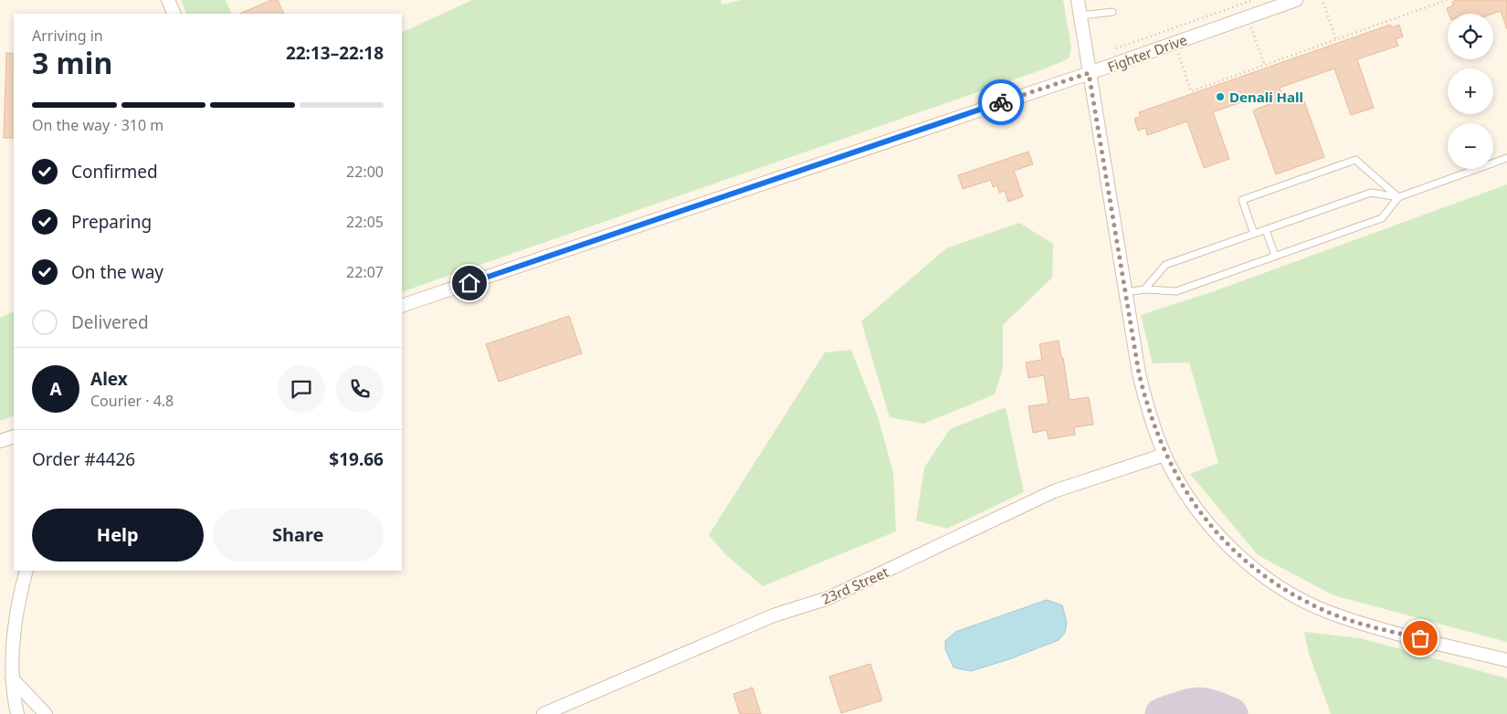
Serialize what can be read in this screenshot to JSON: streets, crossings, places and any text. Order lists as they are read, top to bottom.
{
  "streets": {
    "street": ["Fighter Drive", "23rd Street"]
  },
  "places": ["Denali Hall"],
  "page": {
    "map_buttons": ["+", "−"],
    "heading": ["3 min", "Arriving in", "22:13–22:18"],
    "panel": [
      "Alex",
      "Courier · 4.8",
      "Order #4426",
      "$19.66"
    ],
    "bar": "On the way · 310 m",
    "list": [
      ["Confirmed", "22:00"],
      ["Preparing", "22:05"],
      ["On the way", "22:07"],
      "Delivered"
    ],
    "round": "A",
    "buttons": ["Help", "Share"]
  }
}
